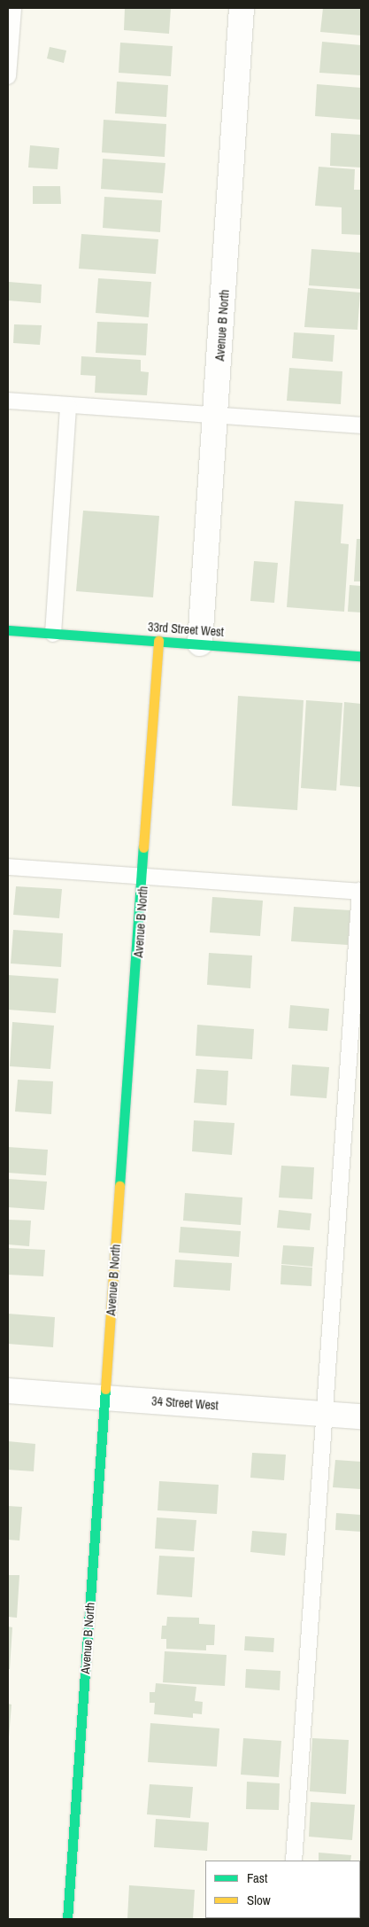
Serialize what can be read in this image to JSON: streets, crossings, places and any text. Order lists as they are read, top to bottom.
{
  "streets": {
    "street": ["Avenue B North", "33rd Street West", "34 Street West"]
  },
  "crossings": [
    ["Avenue B North", "33rd Street West"],
    ["Avenue B North", "34 Street West"]
  ],
  "legend": ["Fast", "Slow"]
}
